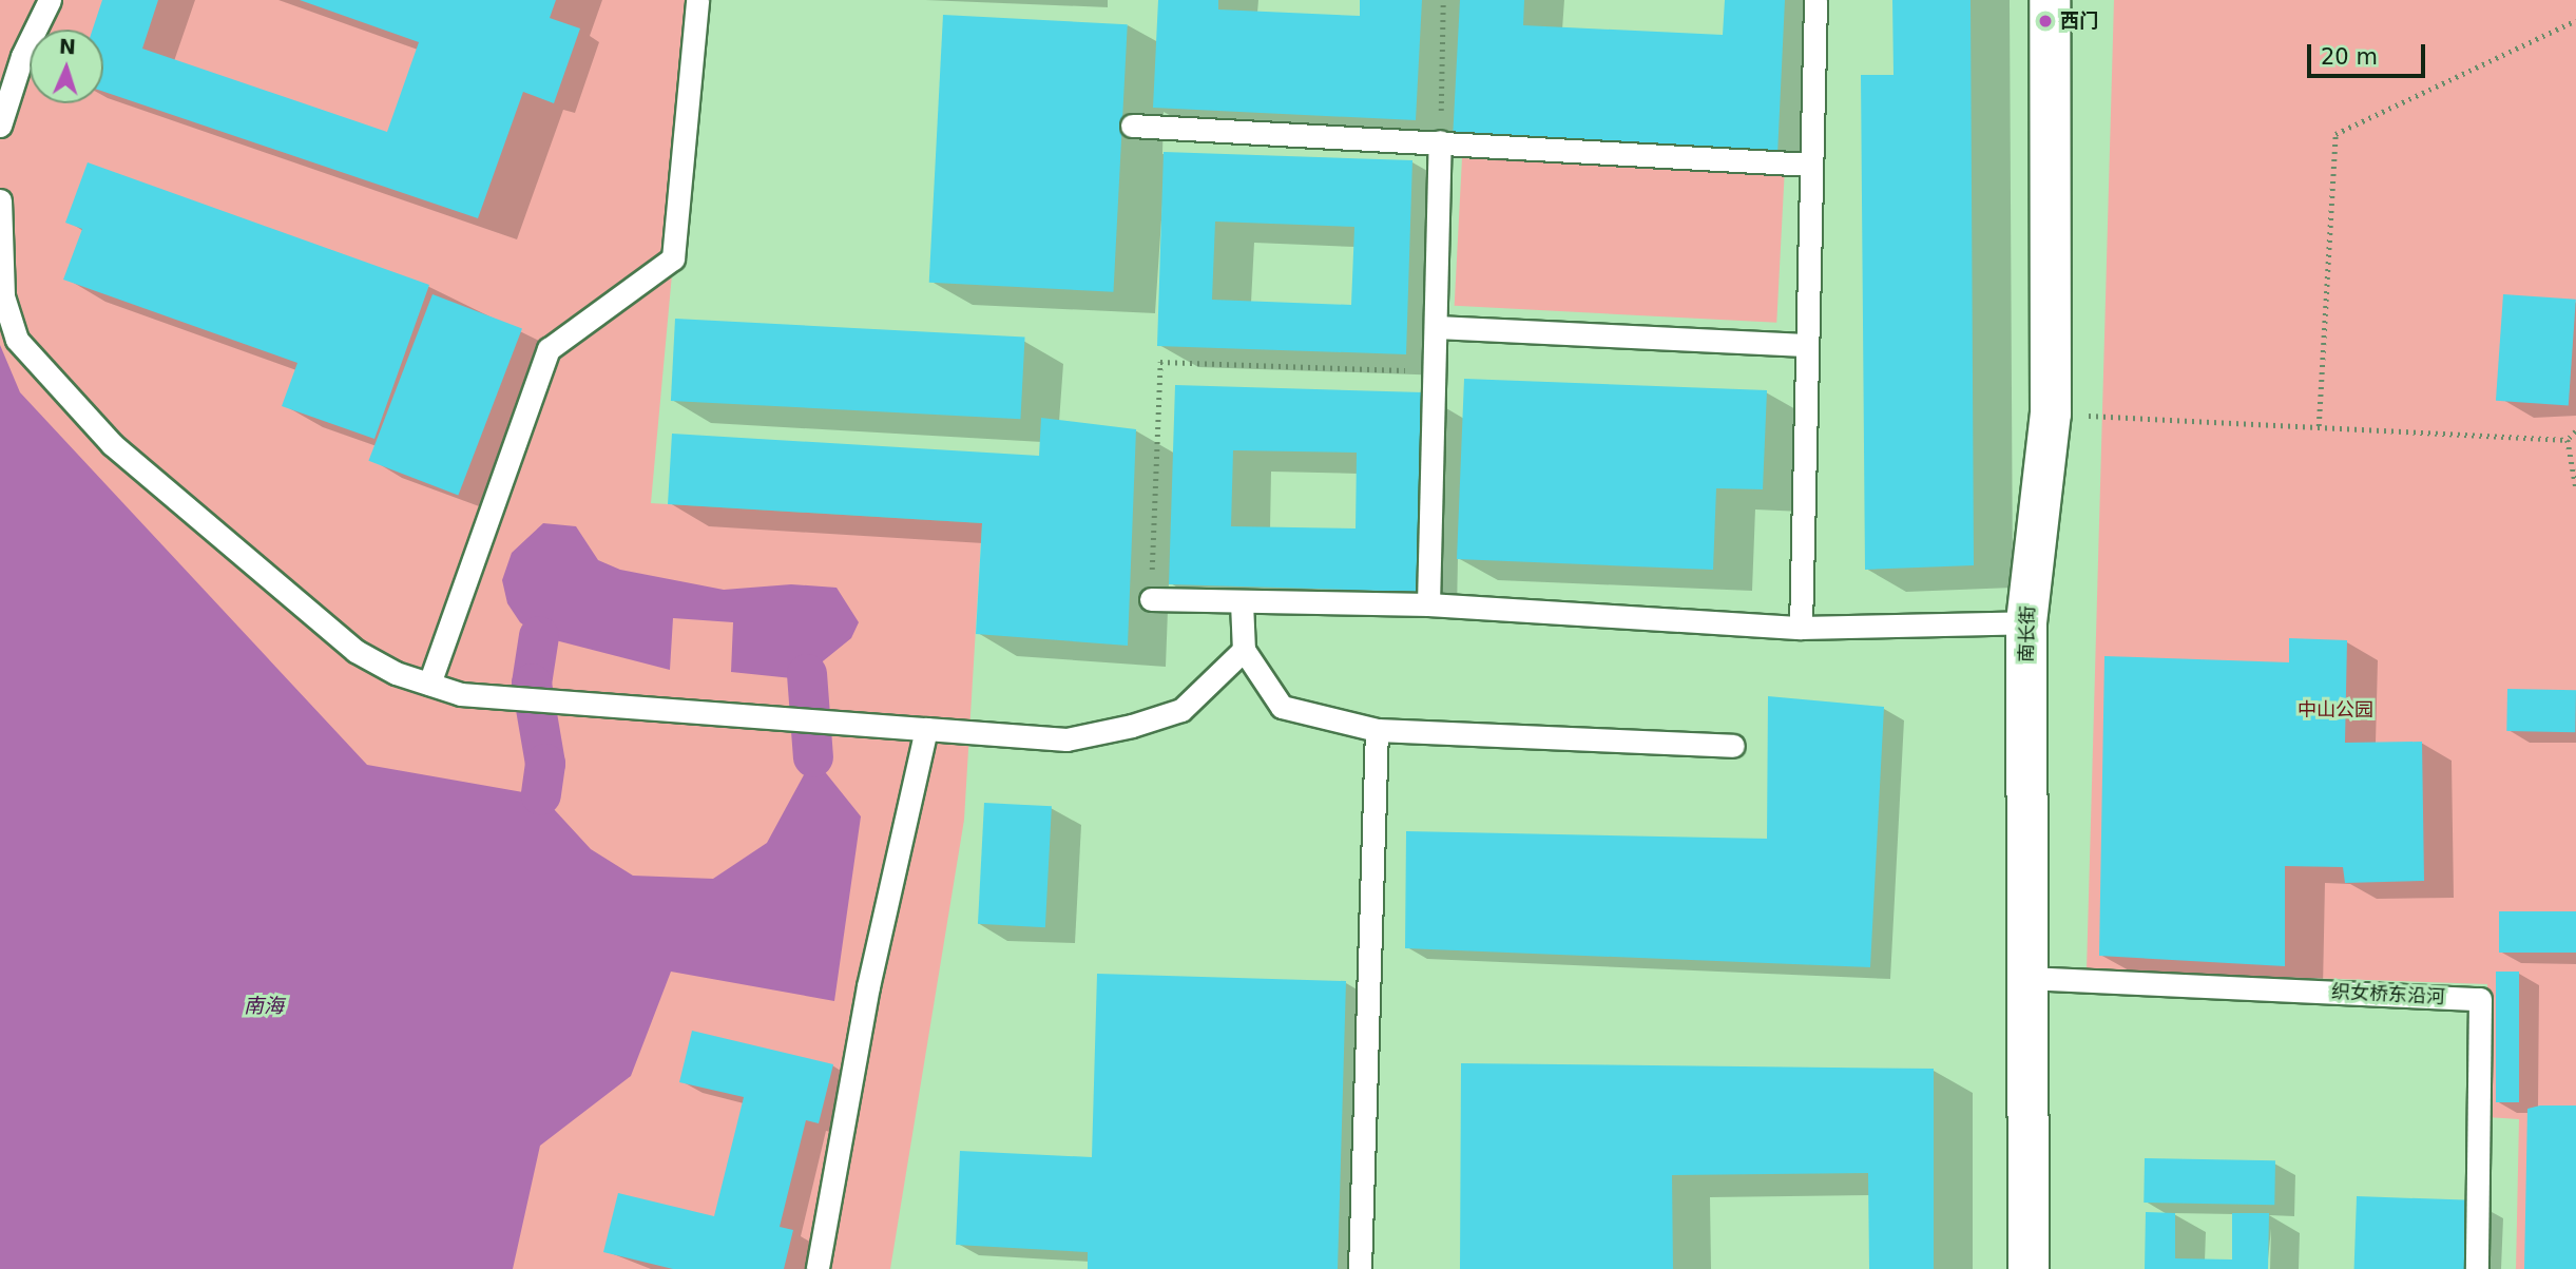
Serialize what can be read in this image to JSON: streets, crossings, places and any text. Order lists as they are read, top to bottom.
{
  "streets": {
    "street": ["南长街"],
    "lane": ["织女桥东沿河"]
  },
  "crossings": [
    ["南长街", "织女桥东沿河"]
  ],
  "water": ["南海"],
  "parks": ["中山公园"],
  "places": ["西门"],
  "scale_bar": "20 m",
  "north": "top"
}
